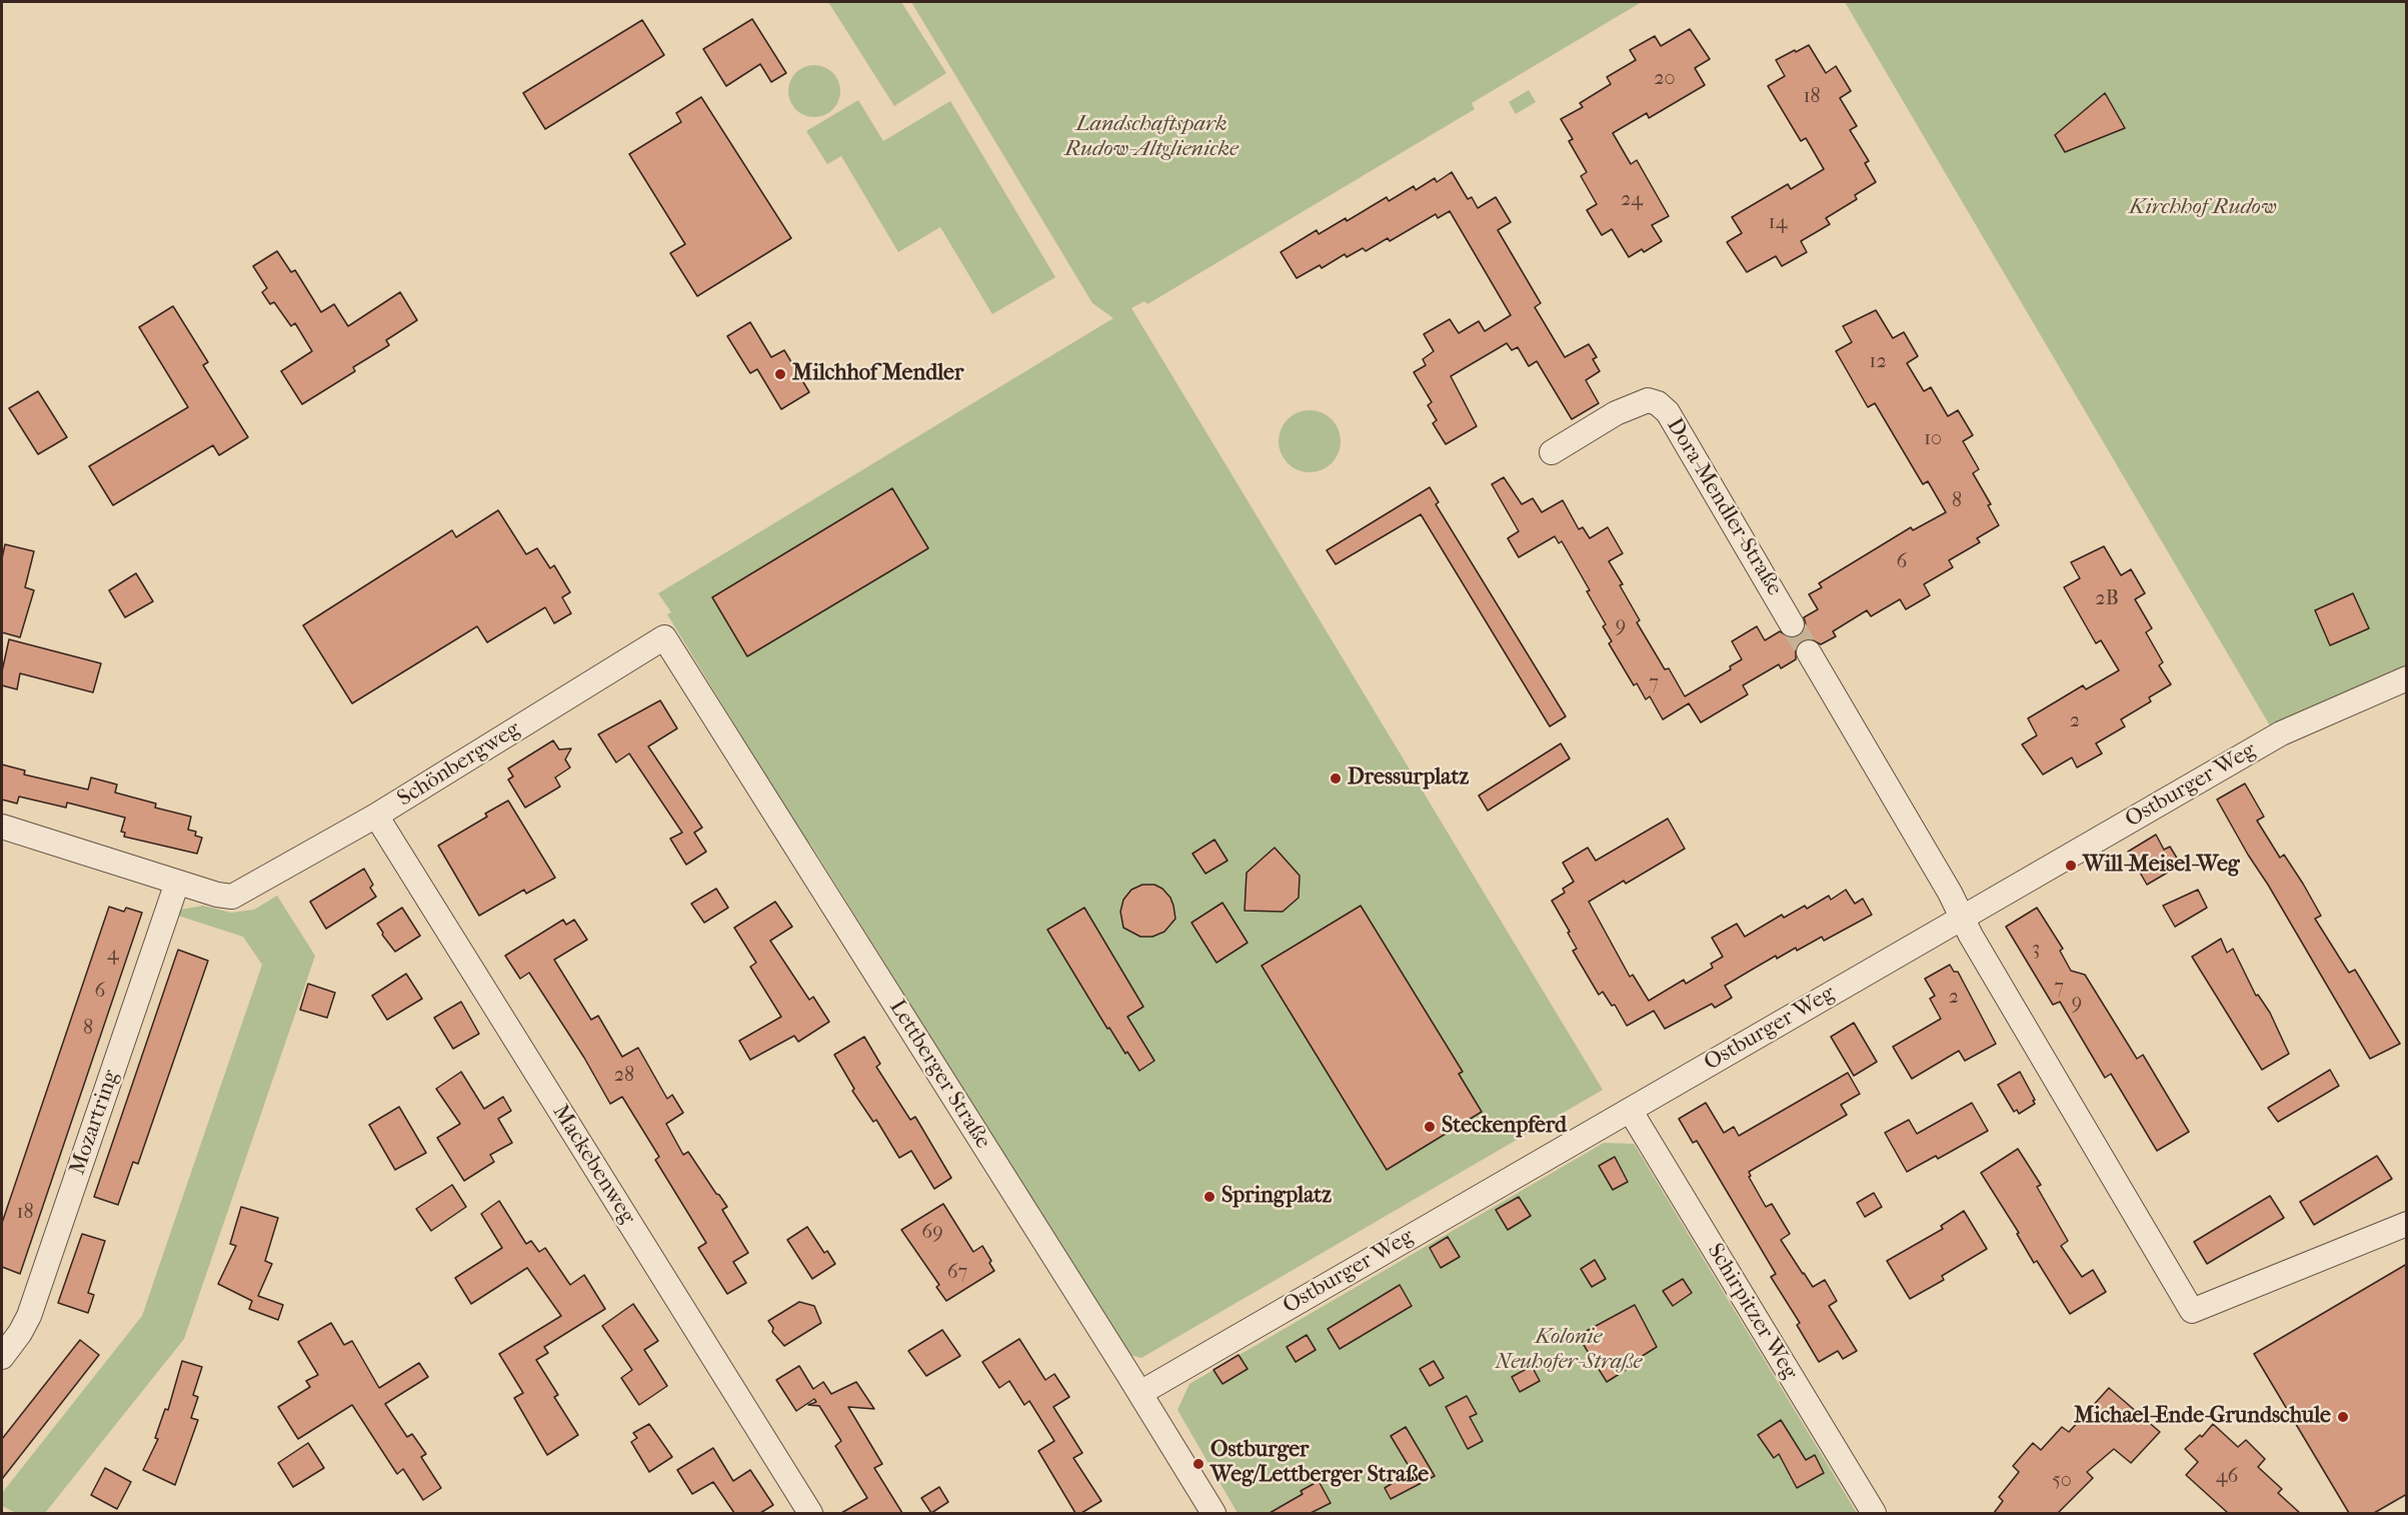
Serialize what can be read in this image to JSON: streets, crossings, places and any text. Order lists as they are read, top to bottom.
{
  "streets": {
    "street": [
      "Dora-Mendler-Straße",
      "Schönbergweg",
      "Ostburger Weg",
      "Lettberger Straße",
      "Mozartring",
      "Mackebenweg",
      "Schirpitzer Weg"
    ]
  },
  "crossings": [
    ["Schönbergweg", "Lettberger Straße"],
    ["Schönbergweg", "Mozartring"],
    ["Schönbergweg", "Mackebenweg"],
    ["Ostburger Weg", "Lettberger Straße"],
    ["Ostburger Weg", "Schirpitzer Weg"]
  ],
  "parks": ["Landschaftspark Rudow-Altglienicke", "Kirchhof Rudow", "Kolonie Neuhofer-Straße"],
  "places": [
    "Milchhof Mendler",
    "Dressurplatz",
    "Will-Meisel-Weg",
    "Steckenpferd",
    "Springplatz",
    "Michael-Ende-Grundschule",
    "Ostburger Weg/Lettberger Straße"
  ],
  "house_numbers": [
    "20",
    "18",
    "24",
    "14",
    "12",
    "10",
    "8",
    "6",
    "2B",
    "9",
    "7",
    "2",
    "3",
    "4",
    "7",
    "6",
    "2",
    "9",
    "8",
    "28",
    "18",
    "69",
    "67",
    "46",
    "50"
  ]
}
